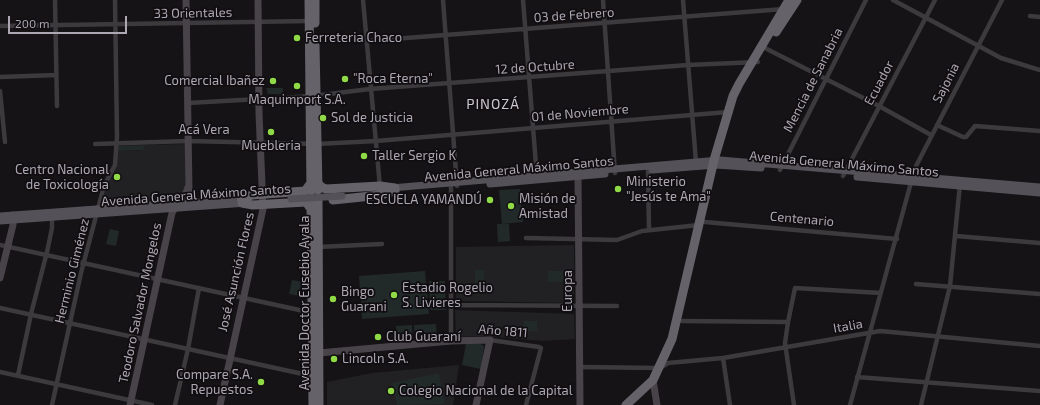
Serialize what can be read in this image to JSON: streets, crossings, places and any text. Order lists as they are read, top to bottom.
{
  "streets": {
    "highway": ["Avenida Doctor Eusebio Ayala"],
    "main road": ["Avenida General Máximo Santos"],
    "street": [
      "33 Orientales",
      "03 de Febrero",
      "12 de Octubre",
      "Mencia de Sanabria",
      "Ecuador",
      "Sajonia",
      "01 de Noviembre",
      "Acá Vera",
      "Centenario",
      "Herminio Giménez",
      "José Asunción Flores",
      "Europa",
      "Teodoro Salvador Mongelos",
      "Italia",
      "Año 1811"
    ]
  },
  "crossings": [
    ["33 Orientales", "Herminio Giménez"],
    ["33 Orientales", "José Asunción Flores"],
    ["33 Orientales", "Avenida Doctor Eusebio Ayala"],
    ["12 de Octubre", "José Asunción Flores"],
    ["12 de Octubre", "Avenida Doctor Eusebio Ayala"],
    ["Mencia de Sanabria", "Avenida General Máximo Santos"],
    ["Ecuador", "Avenida General Máximo Santos"],
    ["Sajonia", "Avenida General Máximo Santos"],
    ["Sajonia", "Centenario"],
    ["Sajonia", "Italia"],
    ["01 de Noviembre", "Acá Vera"],
    ["01 de Noviembre", "Avenida Doctor Eusebio Ayala"],
    ["Acá Vera", "Herminio Giménez"],
    ["Acá Vera", "José Asunción Flores"],
    ["Acá Vera", "Avenida Doctor Eusebio Ayala"],
    ["Avenida General Máximo Santos", "Herminio Giménez"],
    ["Avenida General Máximo Santos", "José Asunción Flores"],
    ["Avenida General Máximo Santos", "Europa"],
    ["Avenida General Máximo Santos", "Teodoro Salvador Mongelos"],
    ["Centenario", "Europa"],
    ["Europa", "Italia"],
    ["Avenida Doctor Eusebio Ayala", "Año 1811"]
  ],
  "districts": ["PINOZÁ"],
  "places": [
    "Ferreteria Chaco",
    "\"Roca Eterna\"",
    "Comercial Ibañez",
    "Maquimport S.A.",
    "Sol de Justicia",
    "Muebleria",
    "Taller Sergio K",
    "Centro Nacional de Toxicología",
    "Ministerio \"Jesús te Ama\"",
    "ESCUELA YAMANDÚ",
    "Misión de Amistad",
    "Estadio Rogelio S. Livieres",
    "Bingo Guarani",
    "Club Guaraní",
    "Lincoln S.A.",
    "Compare S.A. Repuestos",
    "Colegio Nacional de la Capital"
  ],
  "scale_bar": "200 m"
}
